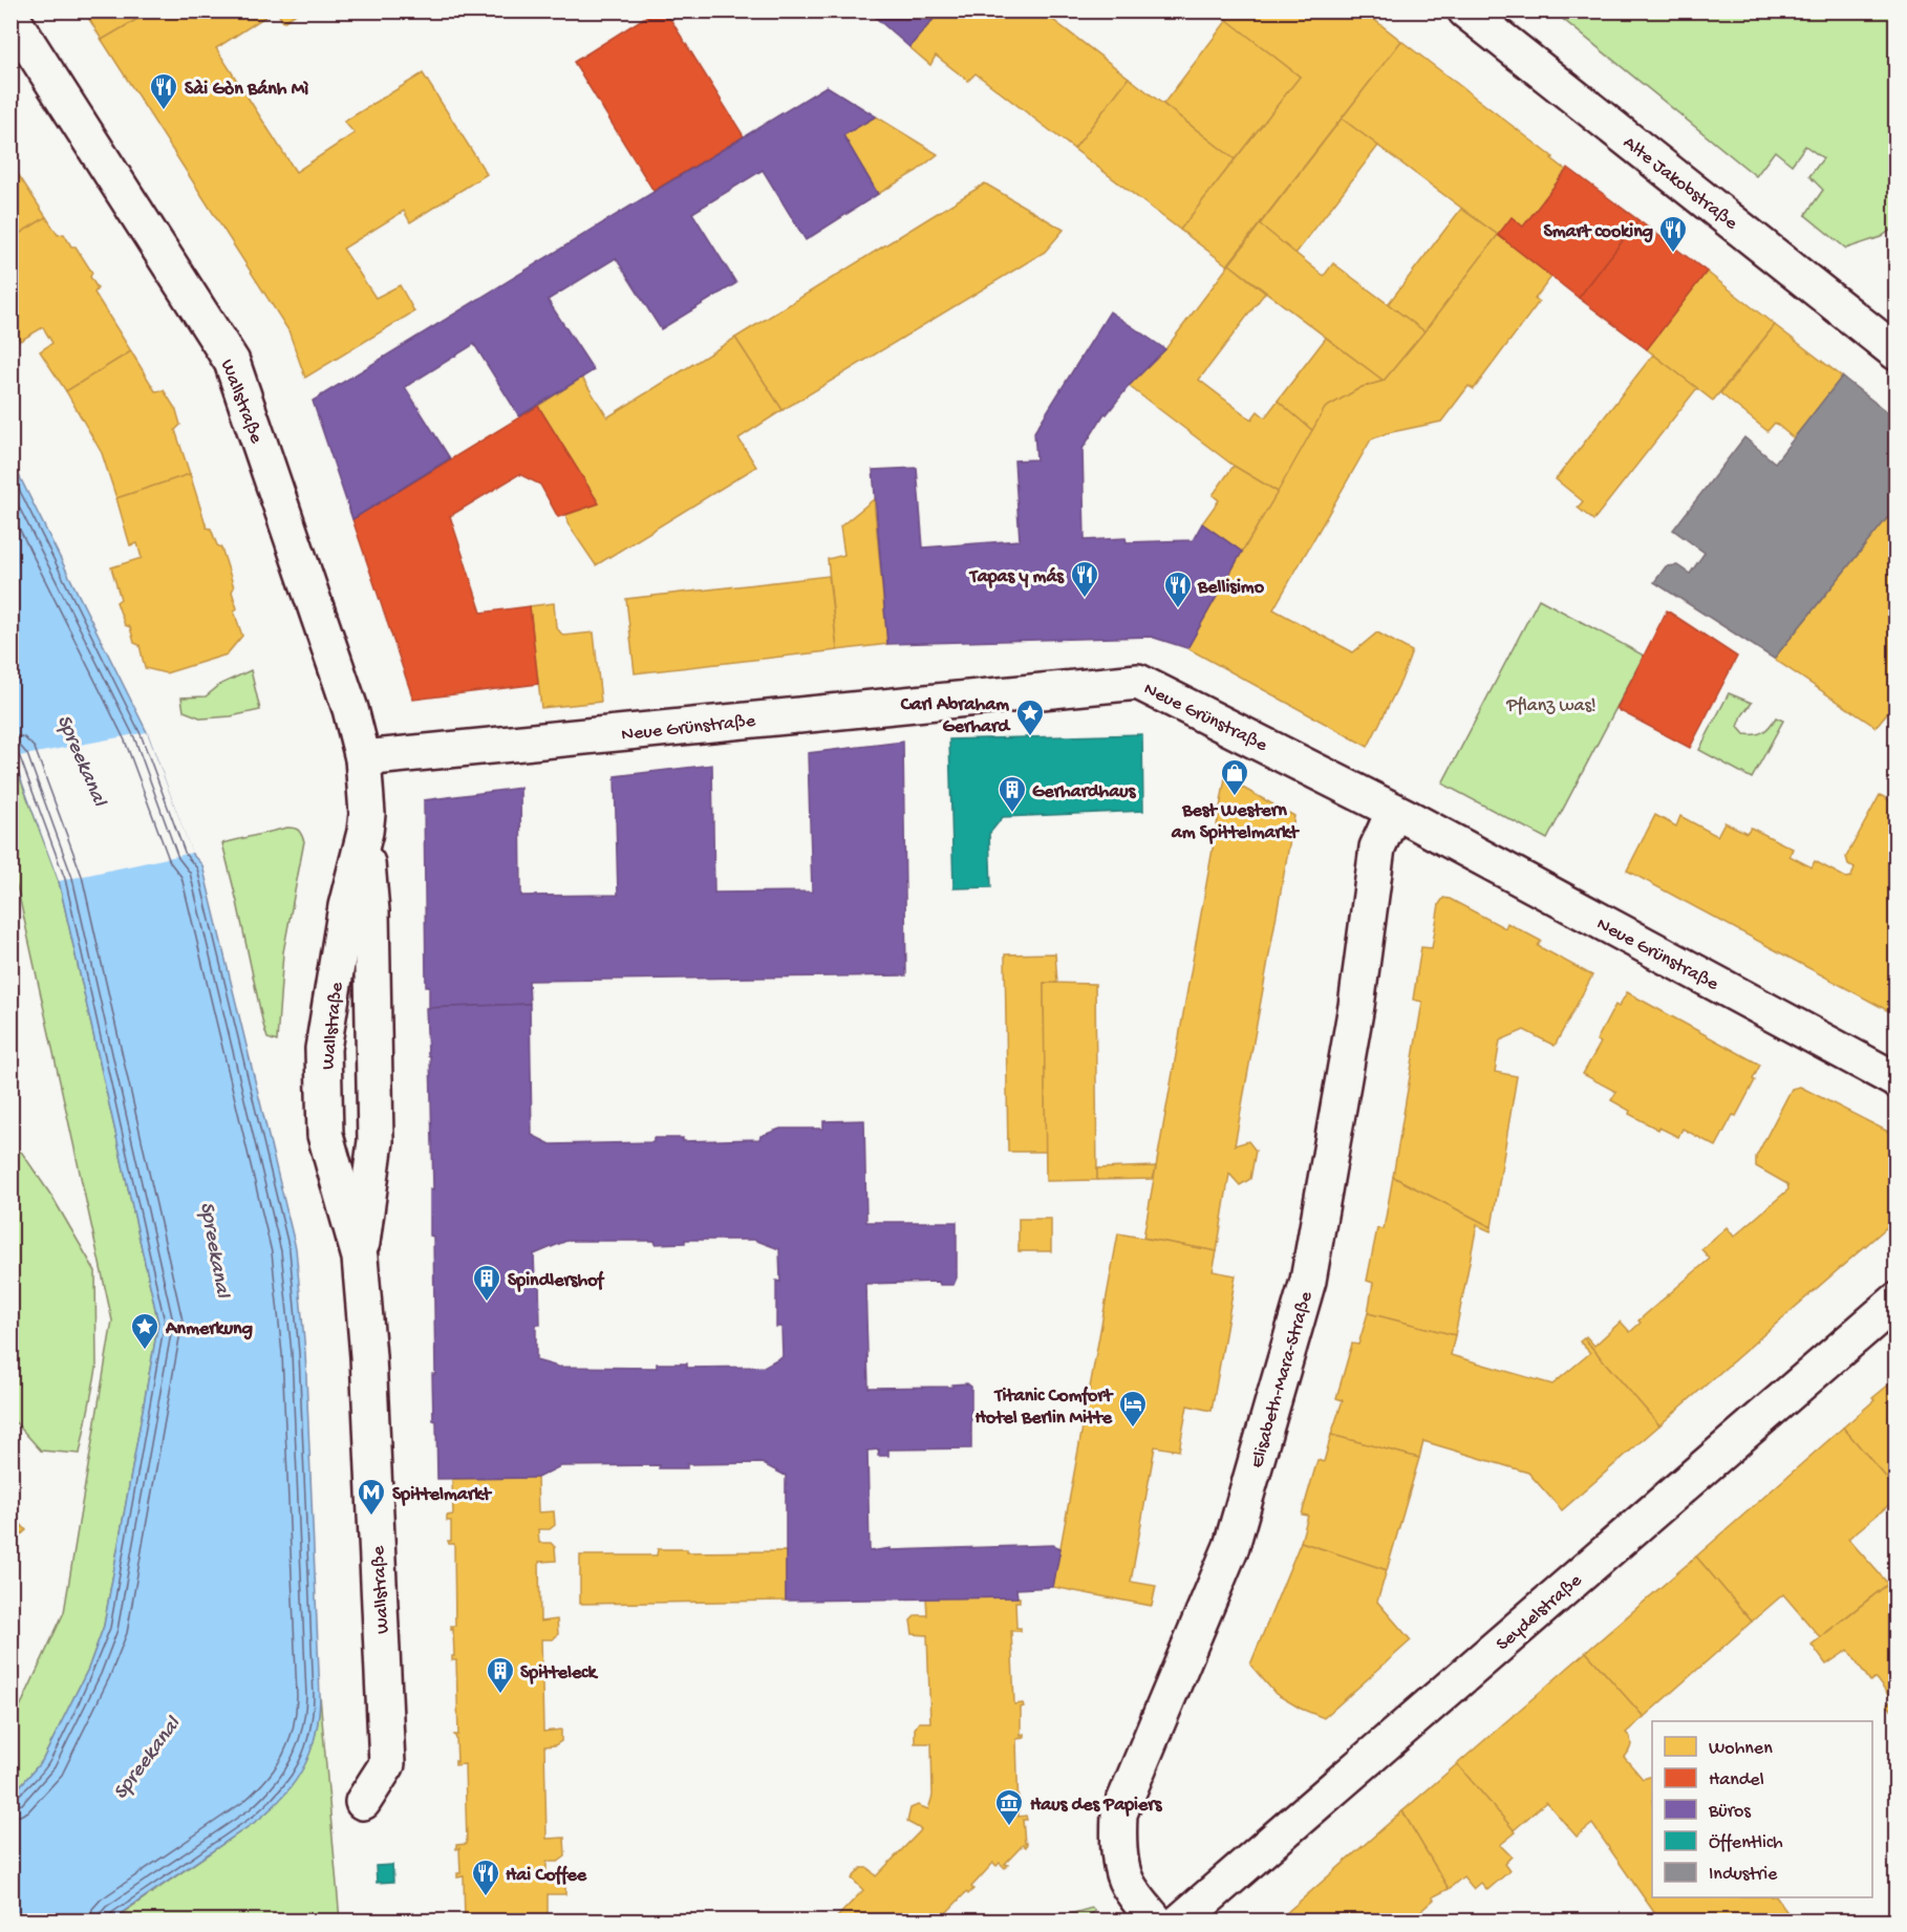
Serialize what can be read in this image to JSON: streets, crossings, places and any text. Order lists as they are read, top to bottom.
{
  "streets": {
    "street": [
      "Alte Jakobstraße",
      "Wallstraße",
      "Neue Grünstraße",
      "Elisabeth-Mara-Straße",
      "Seydelstraße"
    ]
  },
  "crossings": [
    ["Wallstraße", "Neue Grünstraße"],
    ["Neue Grünstraße", "Elisabeth-Mara-Straße"]
  ],
  "water": ["Spreekanal"],
  "parks": ["Pflanz was!"],
  "places": {
    "restaurant": [
      "Sài Gòn Bánh Mì",
      "Smart cooking",
      "Tapas y más",
      "Bellisimo",
      "Hai Coffee"
    ],
    "place": ["Carl Abraham Gerhard", "Anmerkung"],
    "shop": ["Best Western am Spittelmarkt"],
    "building": ["Gerhardhaus", "Spindlershof", "Spitteleck"],
    "hotel": ["Titanic Comfort Hotel Berlin Mitte"],
    "metro station": ["Spittelmarkt"],
    "museum": ["Haus des Papiers"]
  },
  "legend": [
    "Wohnen",
    "Handel",
    "Büros",
    "Öffentlich",
    "Industrie"
  ]
}
